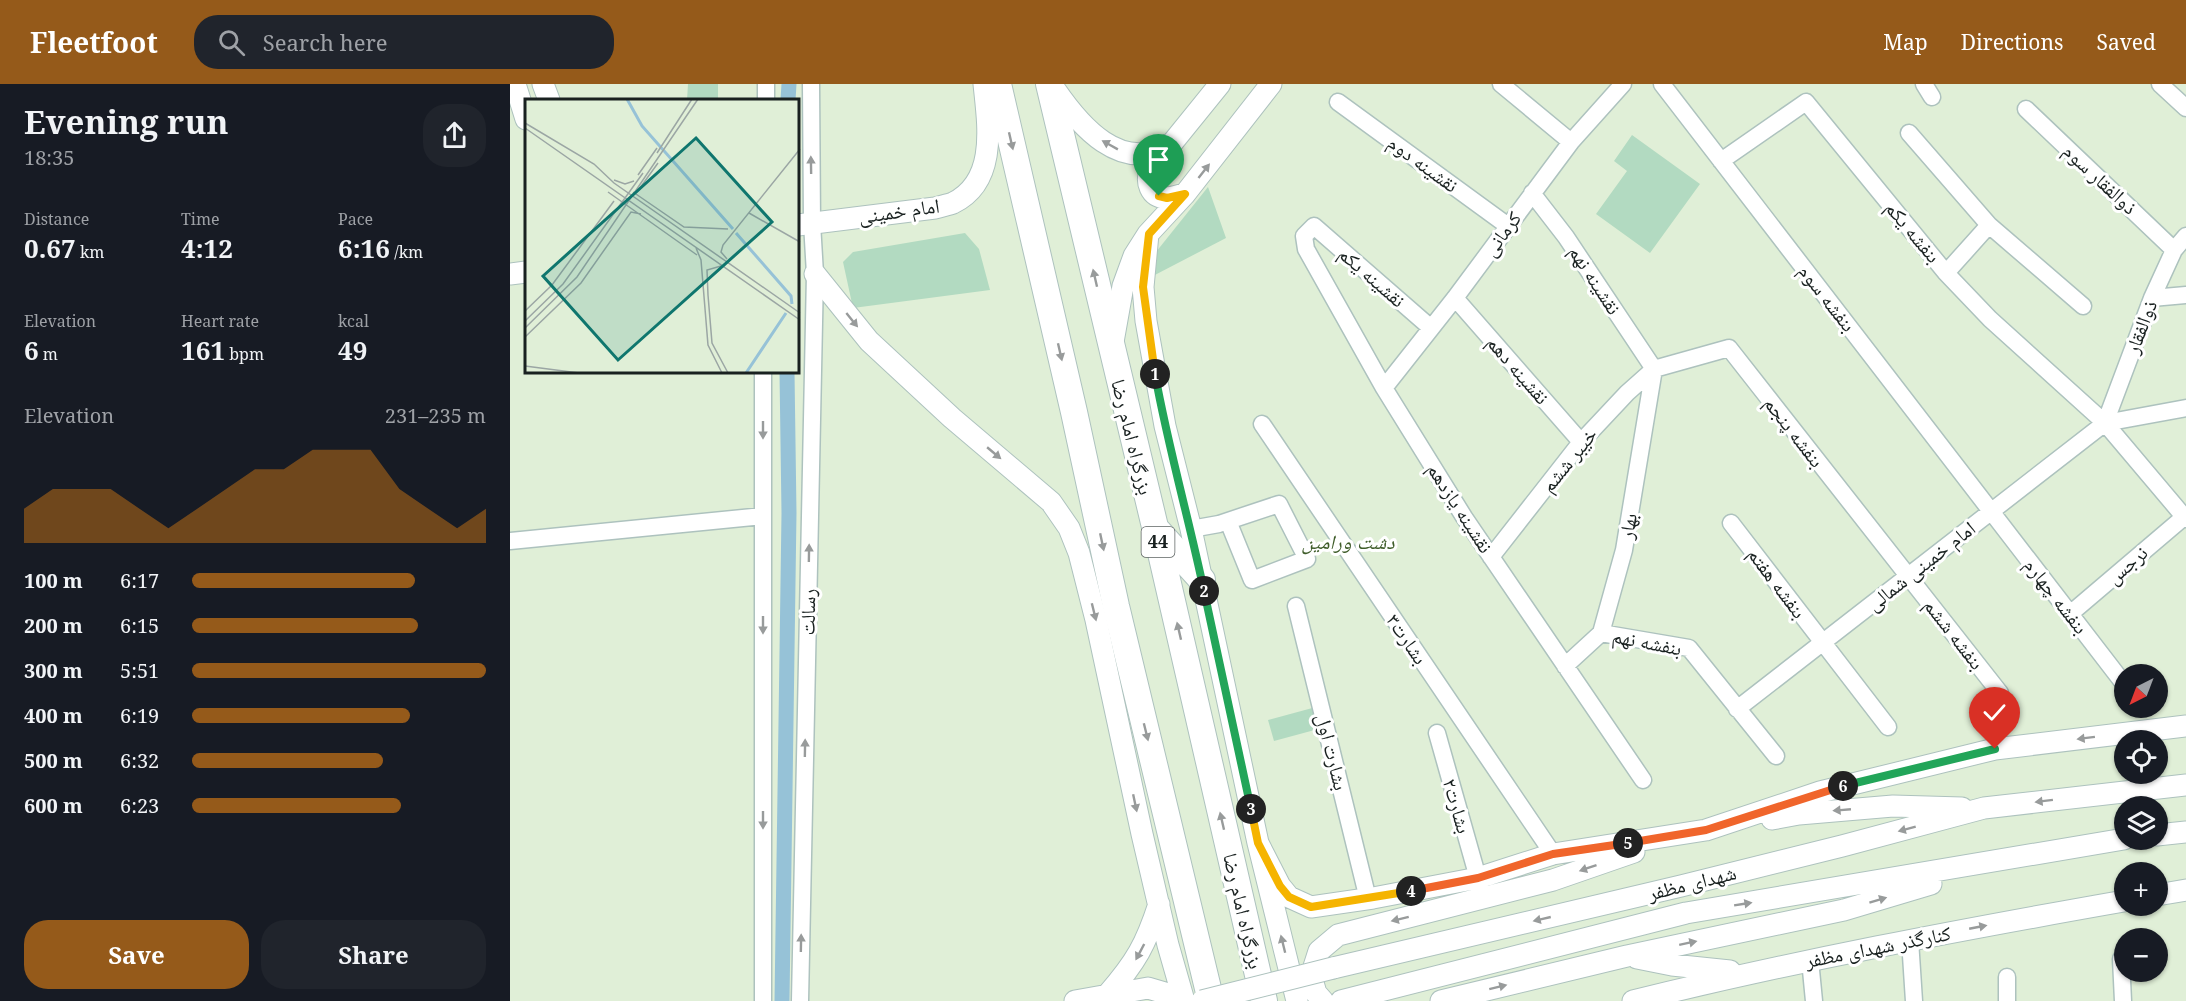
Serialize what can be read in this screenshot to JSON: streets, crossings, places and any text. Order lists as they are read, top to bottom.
{
  "streets": {
    "highway": ["بزرگراه امام رضا", "44"],
    "main road": ["امام خمینی", "شهدای مظفر", "کنارگذر شهدای مظفر"],
    "street": [
      "نقشینه دوم",
      "ذوالفقار سوم",
      "بنفشه یکم",
      "کرمانی",
      "نقشینه یکم",
      "نقشینه نهم",
      "بنفشه سوم",
      "ذوالفقار",
      "نقشینه دهم",
      "بنفشه پنجم",
      "خیبر ششم",
      "نقشینه یازدهم",
      "بهار",
      "نرجس",
      "امام خمینی شمالی",
      "بنفشه هفتم",
      "بنفشه چهارم",
      "رسالت",
      "بنفشه ششم",
      "بشارت۳",
      "بنفشه نهم",
      "بشارت اول",
      "بشارت۲"
    ]
  },
  "crossings": [
    ["نقشینه دوم", "کرمانی"],
    ["ذوالفقار سوم", "ذوالفقار"],
    ["امام خمینی", "رسالت"],
    ["بنفشه یکم", "بنفشه سوم"],
    ["بنفشه یکم", "ذوالفقار"],
    ["بنفشه یکم", "نرجس"],
    ["بنفشه یکم", "امام خمینی شمالی"],
    ["کرمانی", "نقشینه یکم"],
    ["کرمانی", "نقشینه نهم"],
    ["کرمانی", "نقشینه دهم"],
    ["کرمانی", "نقشینه یازدهم"],
    ["نقشینه یکم", "نقشینه یازدهم"],
    ["نقشینه نهم", "بنفشه پنجم"],
    ["نقشینه نهم", "خیبر ششم"],
    ["نقشینه نهم", "بهار"],
    ["بنفشه سوم", "امام خمینی شمالی"],
    ["بنفشه سوم", "بنفشه چهارم"],
    ["ذوالفقار", "امام خمینی شمالی"],
    ["نقشینه دهم", "خیبر ششم"],
    ["بنفشه پنجم", "خیبر ششم"],
    ["بنفشه پنجم", "بهار"],
    ["بنفشه پنجم", "امام خمینی شمالی"],
    ["بنفشه پنجم", "بنفشه ششم"],
    ["خیبر ششم", "نقشینه یازدهم"],
    ["خیبر ششم", "بهار"],
    ["بهار", "بنفشه نهم"],
    ["نرجس", "بنفشه چهارم"],
    ["امام خمینی شمالی", "بنفشه هفتم"],
    ["امام خمینی شمالی", "بنفشه چهارم"],
    ["امام خمینی شمالی", "بنفشه ششم"],
    ["امام خمینی شمالی", "بنفشه نهم"]
  ],
  "parks": ["دشت ورامین"],
  "north": "bottom left",
  "page": {
    "header": "Fleetfoot",
    "search": "Search here",
    "nav": ["Map", "Directions", "Saved"],
    "heading": ["Evening run", "18:35"],
    "stats": [
      ["Distance", "0.67 km"],
      ["Time", "4:12"],
      ["Pace", "6:16 /km"],
      ["Elevation", "6 m"],
      ["Heart rate", "161 bpm"],
      ["kcal", "49"]
    ],
    "pins": [
      "1",
      "2",
      "6",
      "3",
      "5",
      "4"
    ],
    "chart": ["Elevation", "231–235 m"],
    "list": [
      {
        "name": "100 m",
        "note": "6:17"
      },
      {
        "name": "200 m",
        "note": "6:15"
      },
      {
        "name": "300 m",
        "note": "5:51"
      },
      {
        "name": "400 m",
        "note": "6:19"
      },
      {
        "name": "500 m",
        "note": "6:32"
      },
      {
        "name": "600 m",
        "note": "6:23"
      }
    ],
    "map_buttons": ["+", "−"],
    "buttons": ["Save", "Share"]
  }
}
